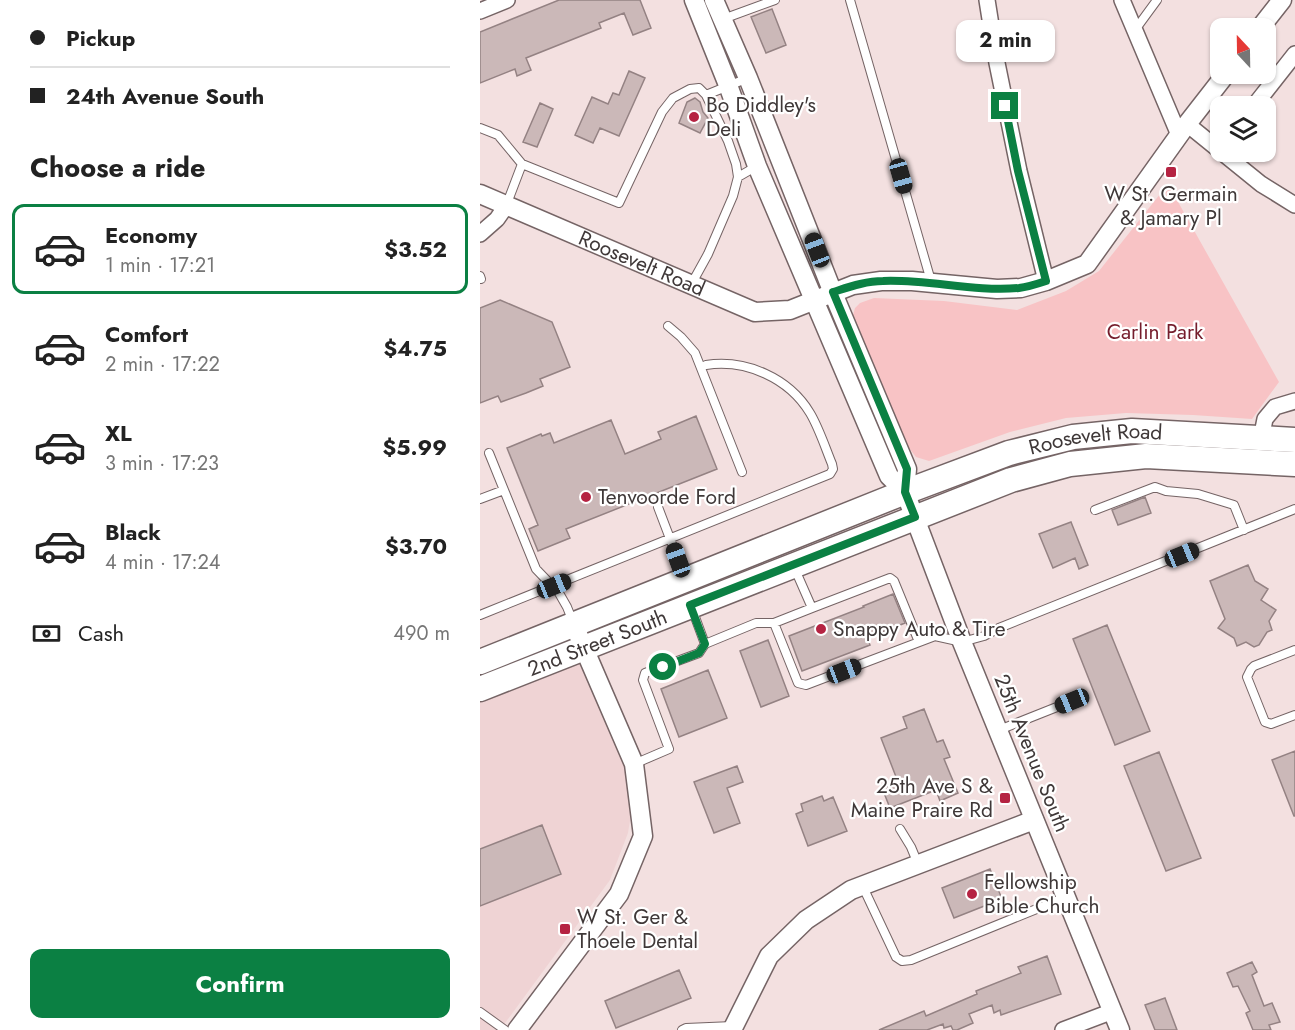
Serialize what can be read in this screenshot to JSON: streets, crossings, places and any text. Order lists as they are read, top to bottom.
{
  "streets": {
    "main road": ["Roosevelt Road", "2nd Street South"],
    "street": ["25th Avenue South"]
  },
  "crossings": [
    ["Roosevelt Road", "2nd Street South"],
    ["Roosevelt Road", "25th Avenue South"],
    ["2nd Street South", "25th Avenue South"]
  ],
  "parks": ["Carlin Park"],
  "places": {
    "other": [
      "Bo Diddley's Deli",
      "Tenvoorde Ford",
      "Snappy Auto & Tire",
      "Fellowship Bible Church"
    ],
    "transit": ["W St. Germain & Jamary Pl", "25th Ave S & Maine Praire Rd", "W St. Ger & Thoele Dental"]
  },
  "north": "top",
  "page": {
    "banner": ["Pickup", "24th Avenue South"],
    "bubble": "2 min",
    "heading": "Choose a ride",
    "list": [
      {
        "name": "Economy",
        "note": "1 min · 17:21",
        "value": "$3.52"
      },
      {
        "name": "Comfort",
        "note": "2 min · 17:22",
        "value": "$4.75"
      },
      {
        "name": "XL",
        "note": "3 min · 17:23",
        "value": "$5.99"
      },
      {
        "name": "Black",
        "note": "4 min · 17:24",
        "value": "$3.70"
      }
    ],
    "pay": ["Cash", "490 m"],
    "buttons": "Confirm"
  }
}
